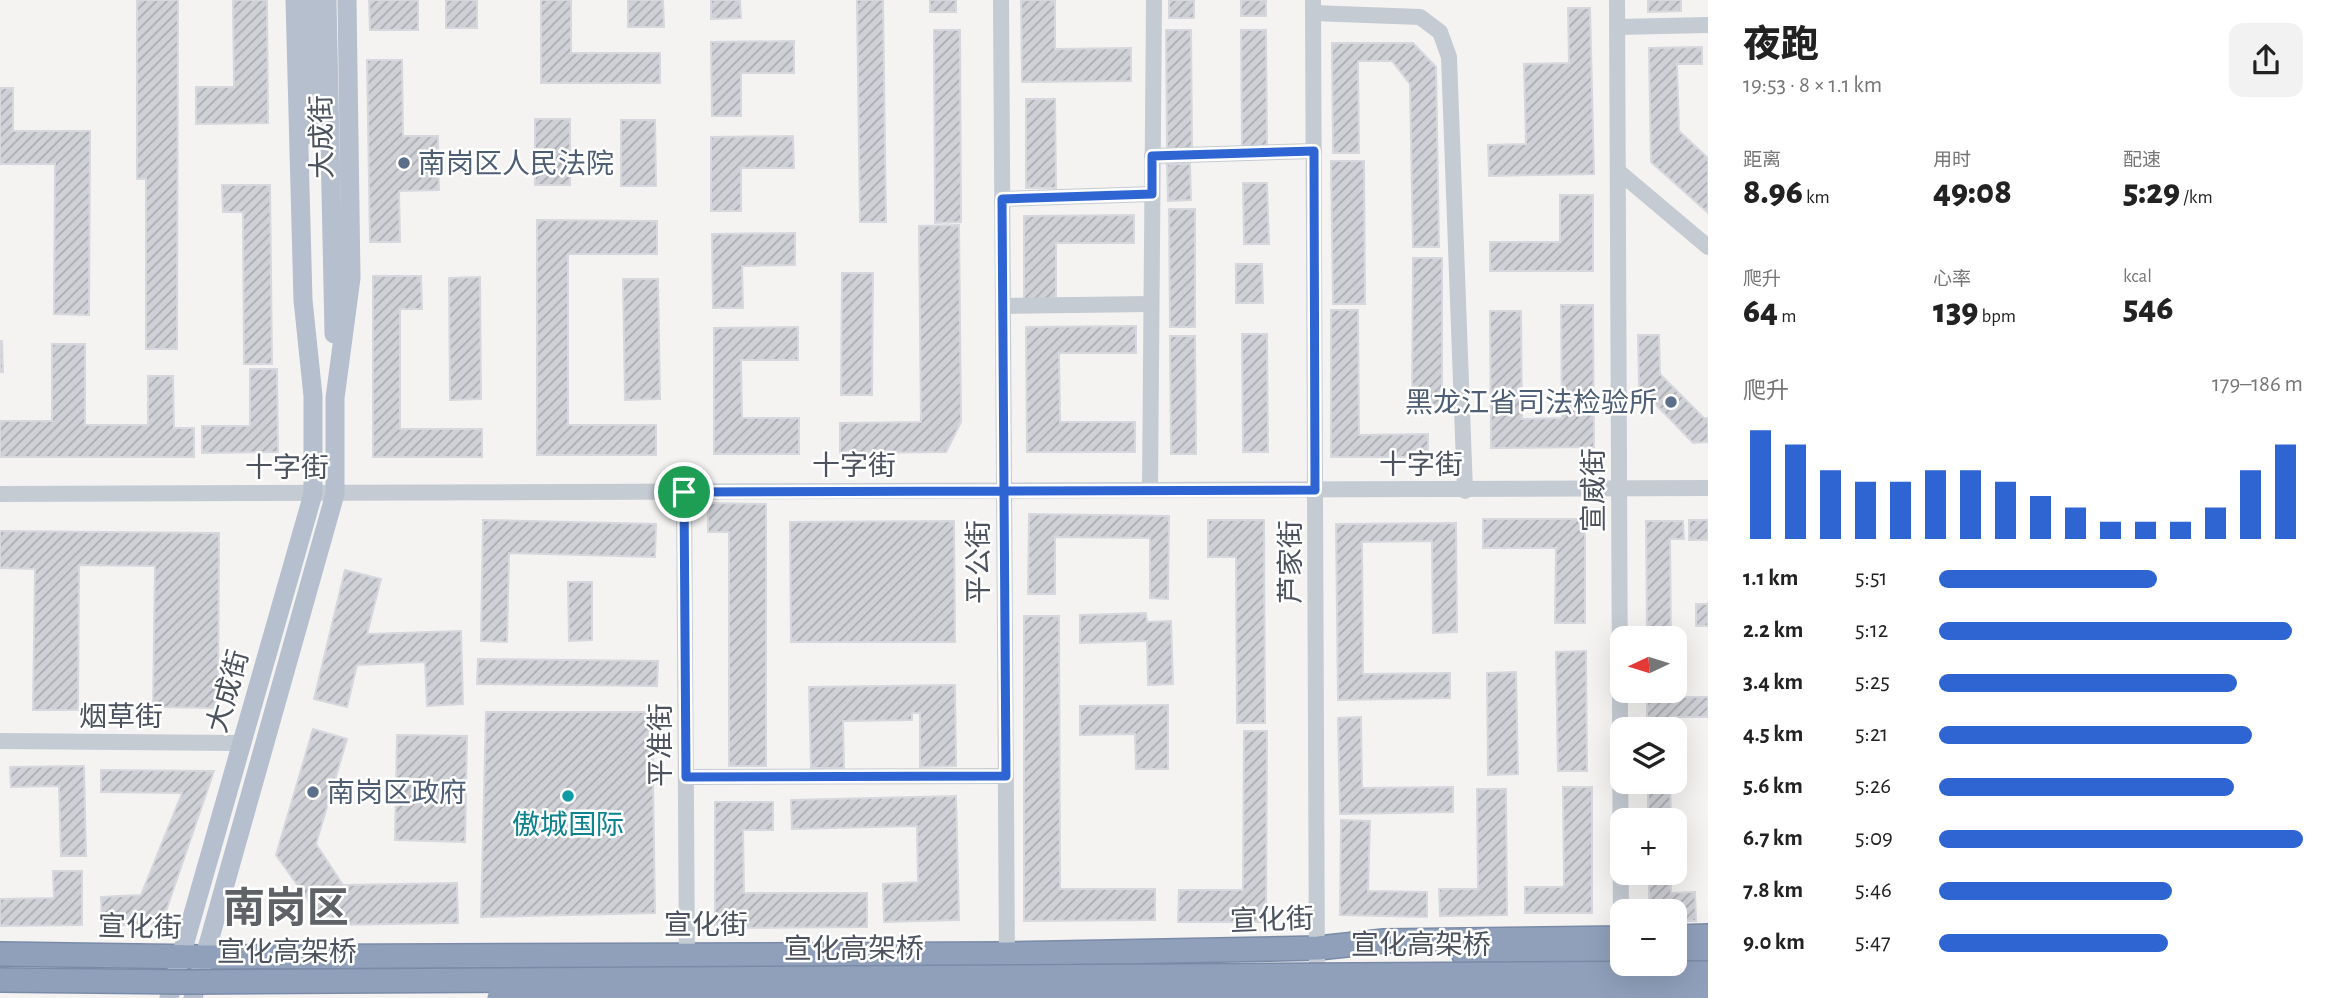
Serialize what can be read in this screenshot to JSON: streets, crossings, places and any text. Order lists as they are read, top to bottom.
{
  "streets": {
    "highway": ["宣化街", "宣化高架桥"],
    "main road": ["大成街"],
    "street": [
      "十字街",
      "宣威街",
      "平公街",
      "芦家街",
      "烟草街",
      "平准街"
    ]
  },
  "crossings": [
    ["大成街", "十字街"],
    ["大成街", "烟草街"],
    ["大成街", "宣化街"],
    ["十字街", "宣威街"],
    ["十字街", "平公街"],
    ["十字街", "芦家街"],
    ["十字街", "平准街"],
    ["平公街", "宣化街"],
    ["芦家街", "宣化街"],
    ["平准街", "宣化街"]
  ],
  "districts": ["南岗区"],
  "places": [
    "南岗区人民法院",
    "黑龙江省司法检验所",
    "南岗区政府",
    "傲城国际"
  ],
  "north": "left",
  "page": {
    "heading": ["夜跑", "19:53 · 8 × 1.1 km"],
    "stats": [
      ["距离", "8.96 km"],
      ["用时", "49:08"],
      ["配速", "5:29 /km"],
      ["爬升", "64 m"],
      ["心率", "139 bpm"],
      ["kcal", "546"]
    ],
    "chart": ["爬升", "179–186 m"],
    "list": [
      {
        "name": "1.1 km",
        "note": "5:51"
      },
      {
        "name": "2.2 km",
        "note": "5:12"
      },
      {
        "name": "3.4 km",
        "note": "5:25"
      },
      {
        "name": "4.5 km",
        "note": "5:21"
      },
      {
        "name": "5.6 km",
        "note": "5:26"
      },
      {
        "name": "6.7 km",
        "note": "5:09"
      },
      {
        "name": "7.8 km",
        "note": "5:46"
      },
      {
        "name": "9.0 km",
        "note": "5:47"
      }
    ],
    "map_buttons": ["+", "−"]
  }
}
